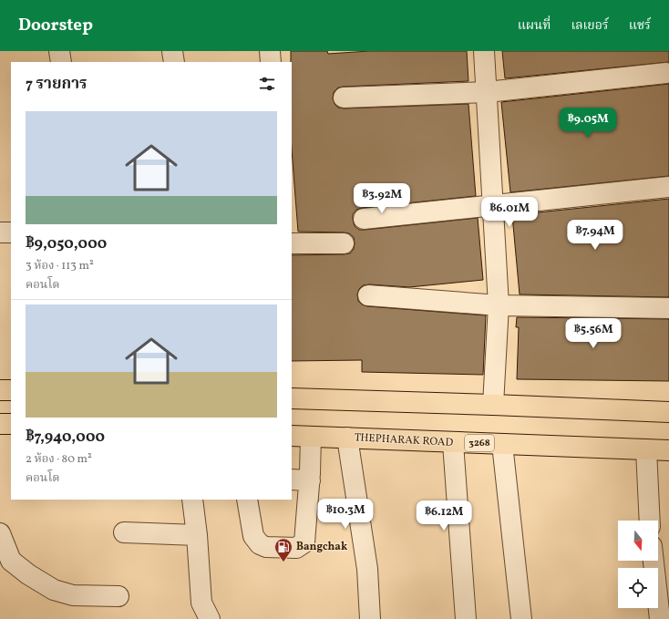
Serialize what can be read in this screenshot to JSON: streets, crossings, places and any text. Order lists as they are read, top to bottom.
{
  "streets": {
    "main road": ["THEPHARAK ROAD", "3268"]
  },
  "places": {
    "fuel station": ["Bangchak"]
  },
  "north": "bottom",
  "page": {
    "header": "Doorstep",
    "nav": ["แผนที่", "เลเยอร์", "แชร์"],
    "heading": "7 รายการ",
    "list": [
      {
        "name": "฿9,050,000",
        "note": "3 ห้อง · 113 m² · คอนโด"
      },
      {
        "name": "฿7,940,000",
        "note": "2 ห้อง · 80 m² · คอนโด"
      }
    ],
    "price": [
      "฿9.05M",
      "฿3.92M",
      "฿6.01M",
      "฿7.94M",
      "฿5.56M",
      "฿10.3M",
      "฿6.12M"
    ]
  }
}
